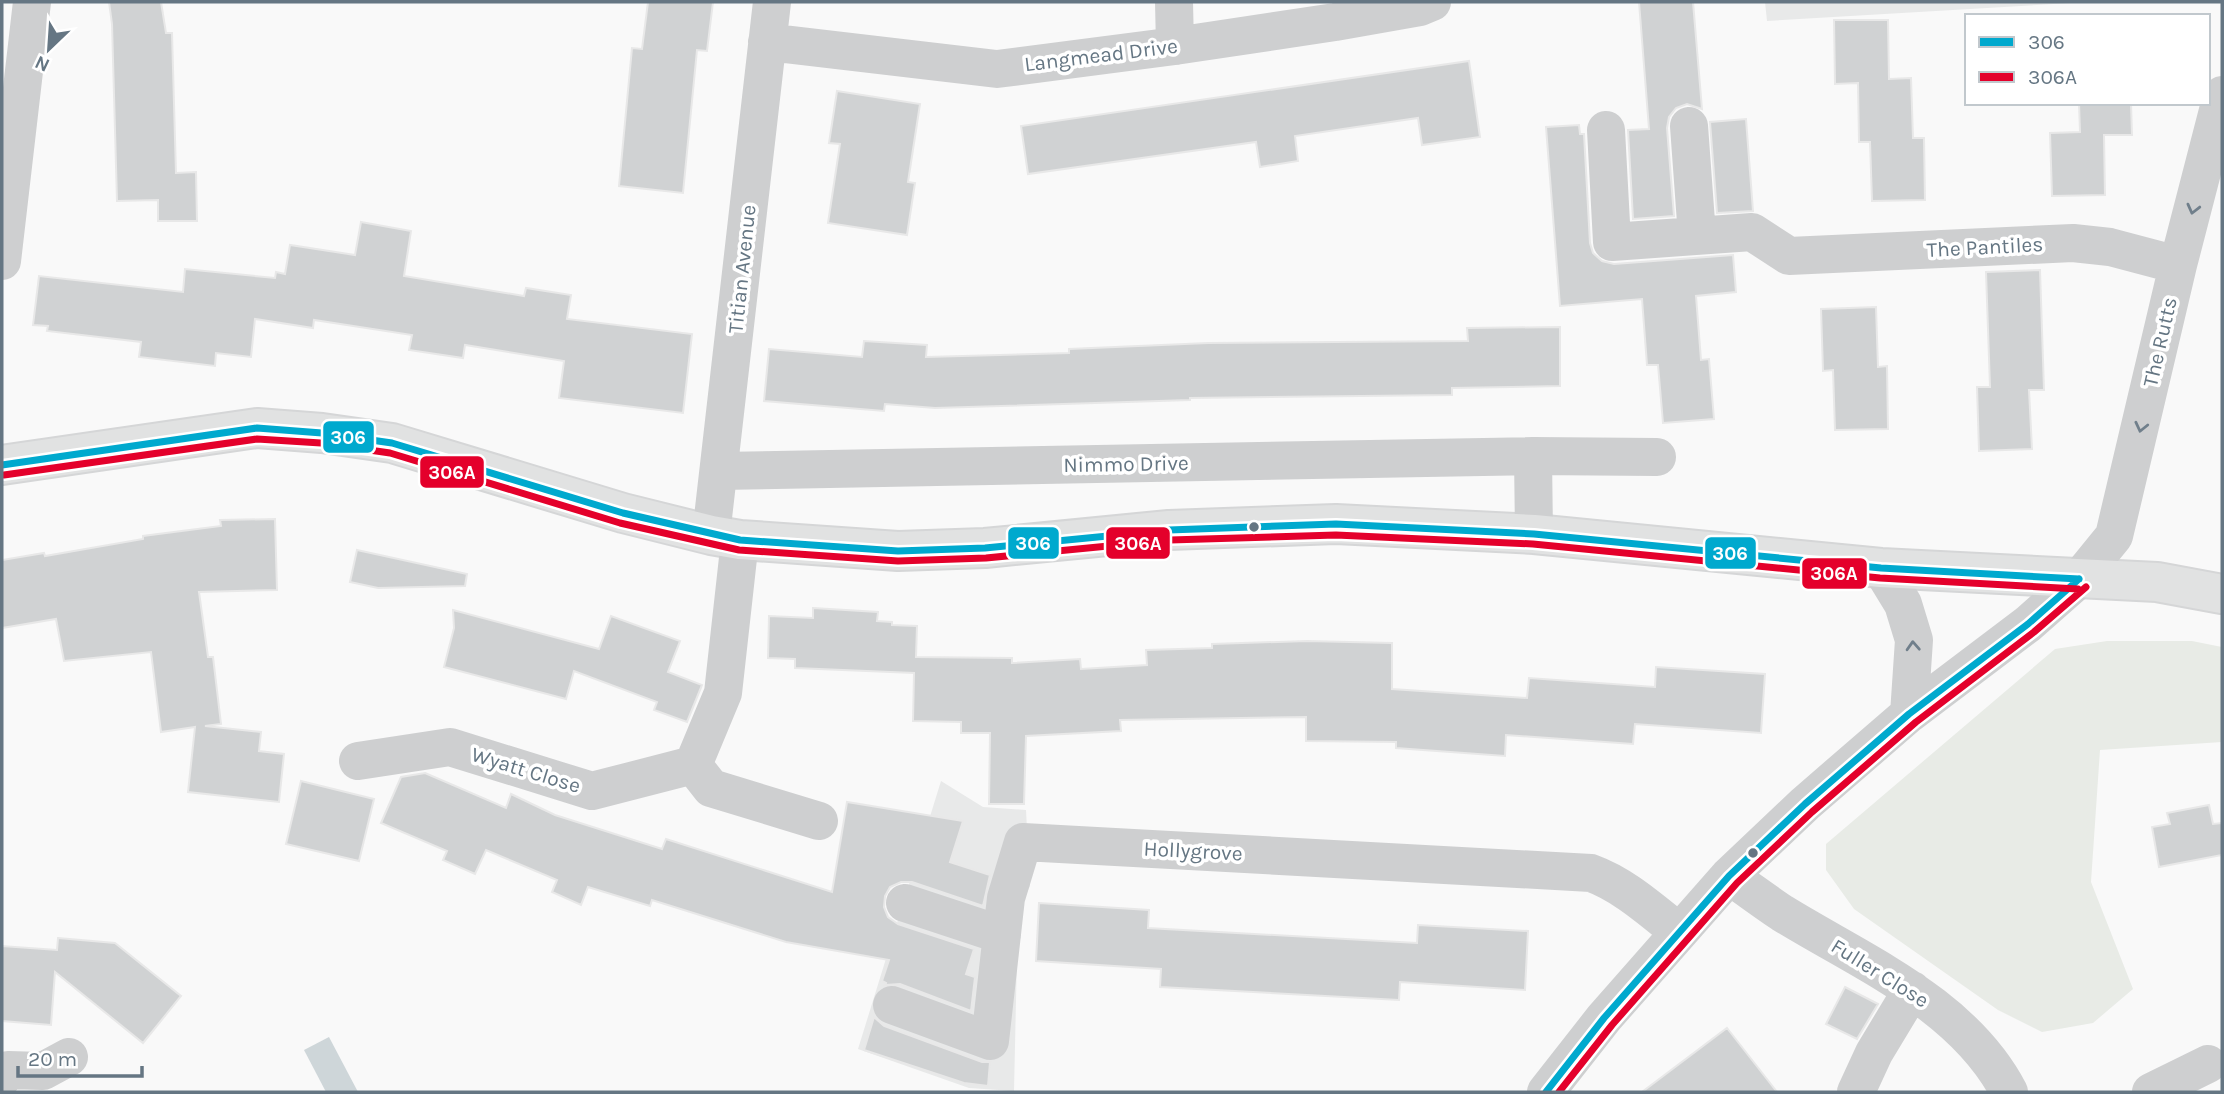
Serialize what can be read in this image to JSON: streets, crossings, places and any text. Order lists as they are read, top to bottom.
{
  "streets": {
    "street": [
      "Langmead Drive",
      "The Pantiles",
      "Titian Avenue",
      "The Rutts",
      "Nimmo Drive",
      "Wyatt Close",
      "Hollygrove",
      "Fuller Close"
    ]
  },
  "crossings": [
    ["Langmead Drive", "Titian Avenue"],
    ["The Pantiles", "The Rutts"],
    ["Titian Avenue", "Nimmo Drive"],
    ["The Rutts", "Hollygrove"],
    ["The Rutts", "Fuller Close"]
  ],
  "lines": ["transit line 306", "transit line 306A"],
  "legend": ["306", "306A"],
  "scale_bar": "20 m",
  "north": "bottom left"
}
